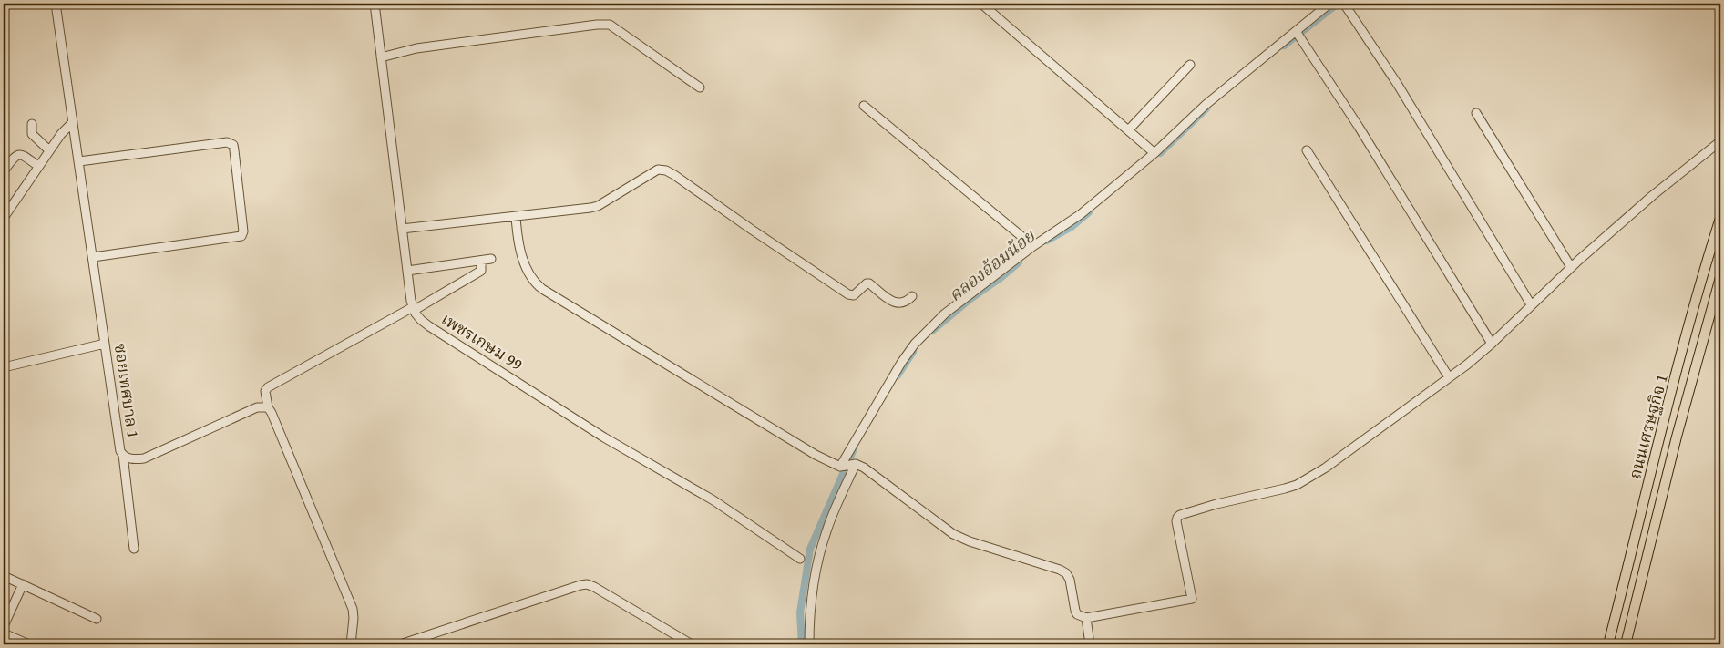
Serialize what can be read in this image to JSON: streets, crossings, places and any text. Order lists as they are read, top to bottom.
{
  "streets": {
    "main road": ["ถนนเศรษฐกิจ 1"],
    "street": ["เพชรเกษม 99", "ซอยเทศบาล 1"]
  },
  "water": ["คลองอ้อมน้อย"]
}
